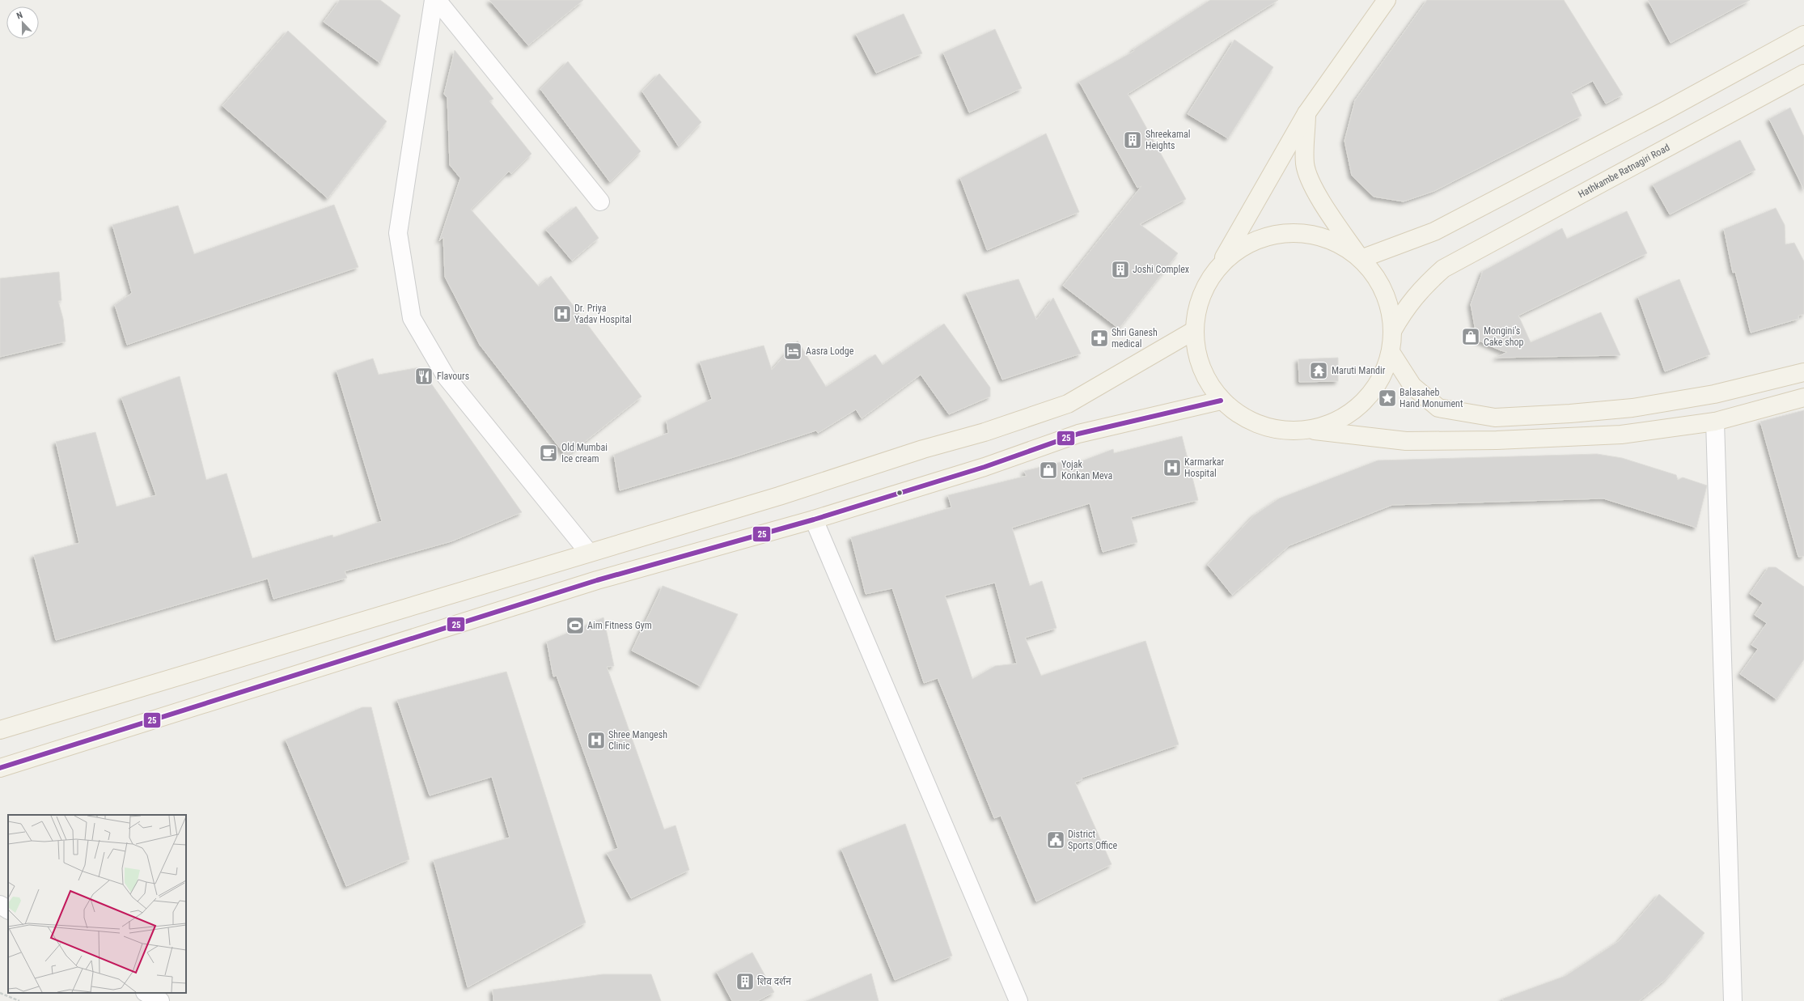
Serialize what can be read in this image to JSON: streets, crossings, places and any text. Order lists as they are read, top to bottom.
{
  "streets": {
    "main road": ["Hathkambe Ratnagiri Road"]
  },
  "places": {
    "building": ["Shreekamal Heights", "Joshi Complex", "शिव दर्शन"],
    "hospital": ["Dr. Priya Yadav Hospital", "Karmarkar Hospital", "Shree Mangesh Clinic"],
    "shop": ["Mongini's Cake shop", "Yojak Konkan Meva"],
    "pharmacy": ["Shri Ganesh medical"],
    "hotel": ["Aasra Lodge"],
    "temple": ["Maruti Mandir"],
    "restaurant": ["Flavours"],
    "place": ["Balasaheb Hand Monument"],
    "cafe": ["Old Mumbai Ice cream"],
    "sports": ["Aim Fitness Gym"],
    "public building": ["District Sports Office"]
  },
  "lines": ["transit line 25"],
  "north": "top"
}
